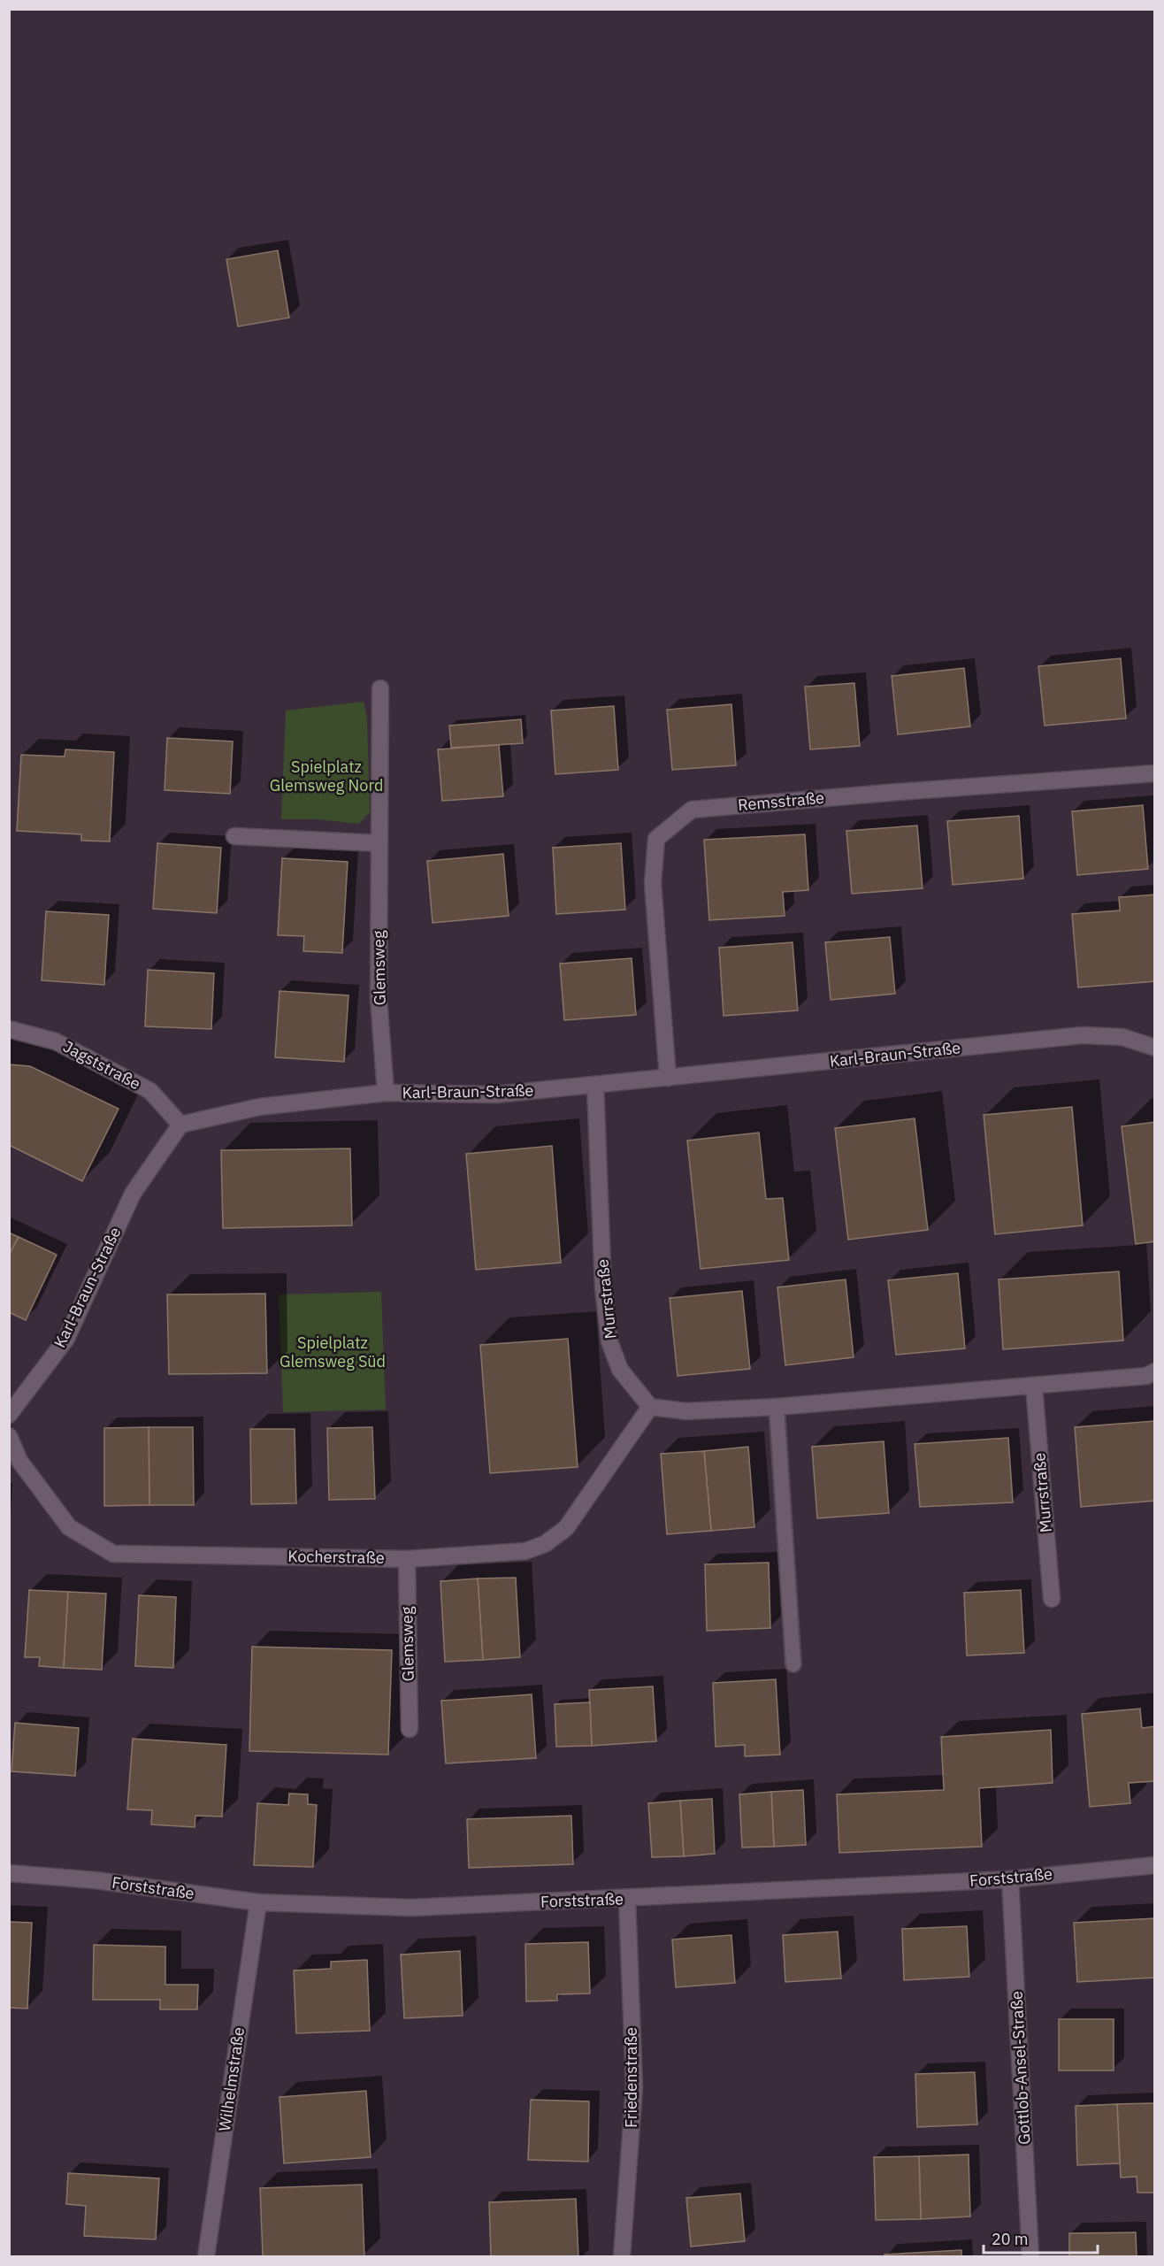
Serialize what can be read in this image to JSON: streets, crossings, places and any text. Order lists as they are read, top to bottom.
{
  "streets": {
    "street": [
      "Remsstraße",
      "Glemsweg",
      "Karl-Braun-Straße",
      "Jagststraße",
      "Murrstraße",
      "Kocherstraße",
      "Forststraße",
      "Gottlob-Ansel-Straße",
      "Friedenstraße",
      "Wilhelmstraße"
    ]
  },
  "crossings": [
    ["Remsstraße", "Karl-Braun-Straße"],
    ["Glemsweg", "Karl-Braun-Straße"],
    ["Glemsweg", "Kocherstraße"],
    ["Karl-Braun-Straße", "Jagststraße"],
    ["Karl-Braun-Straße", "Murrstraße"],
    ["Murrstraße", "Kocherstraße"],
    ["Forststraße", "Gottlob-Ansel-Straße"],
    ["Forststraße", "Friedenstraße"],
    ["Forststraße", "Wilhelmstraße"]
  ],
  "parks": ["Spielplatz Glemsweg Nord", "Spielplatz Glemsweg Süd"],
  "scale_bar": "20 m"
}
